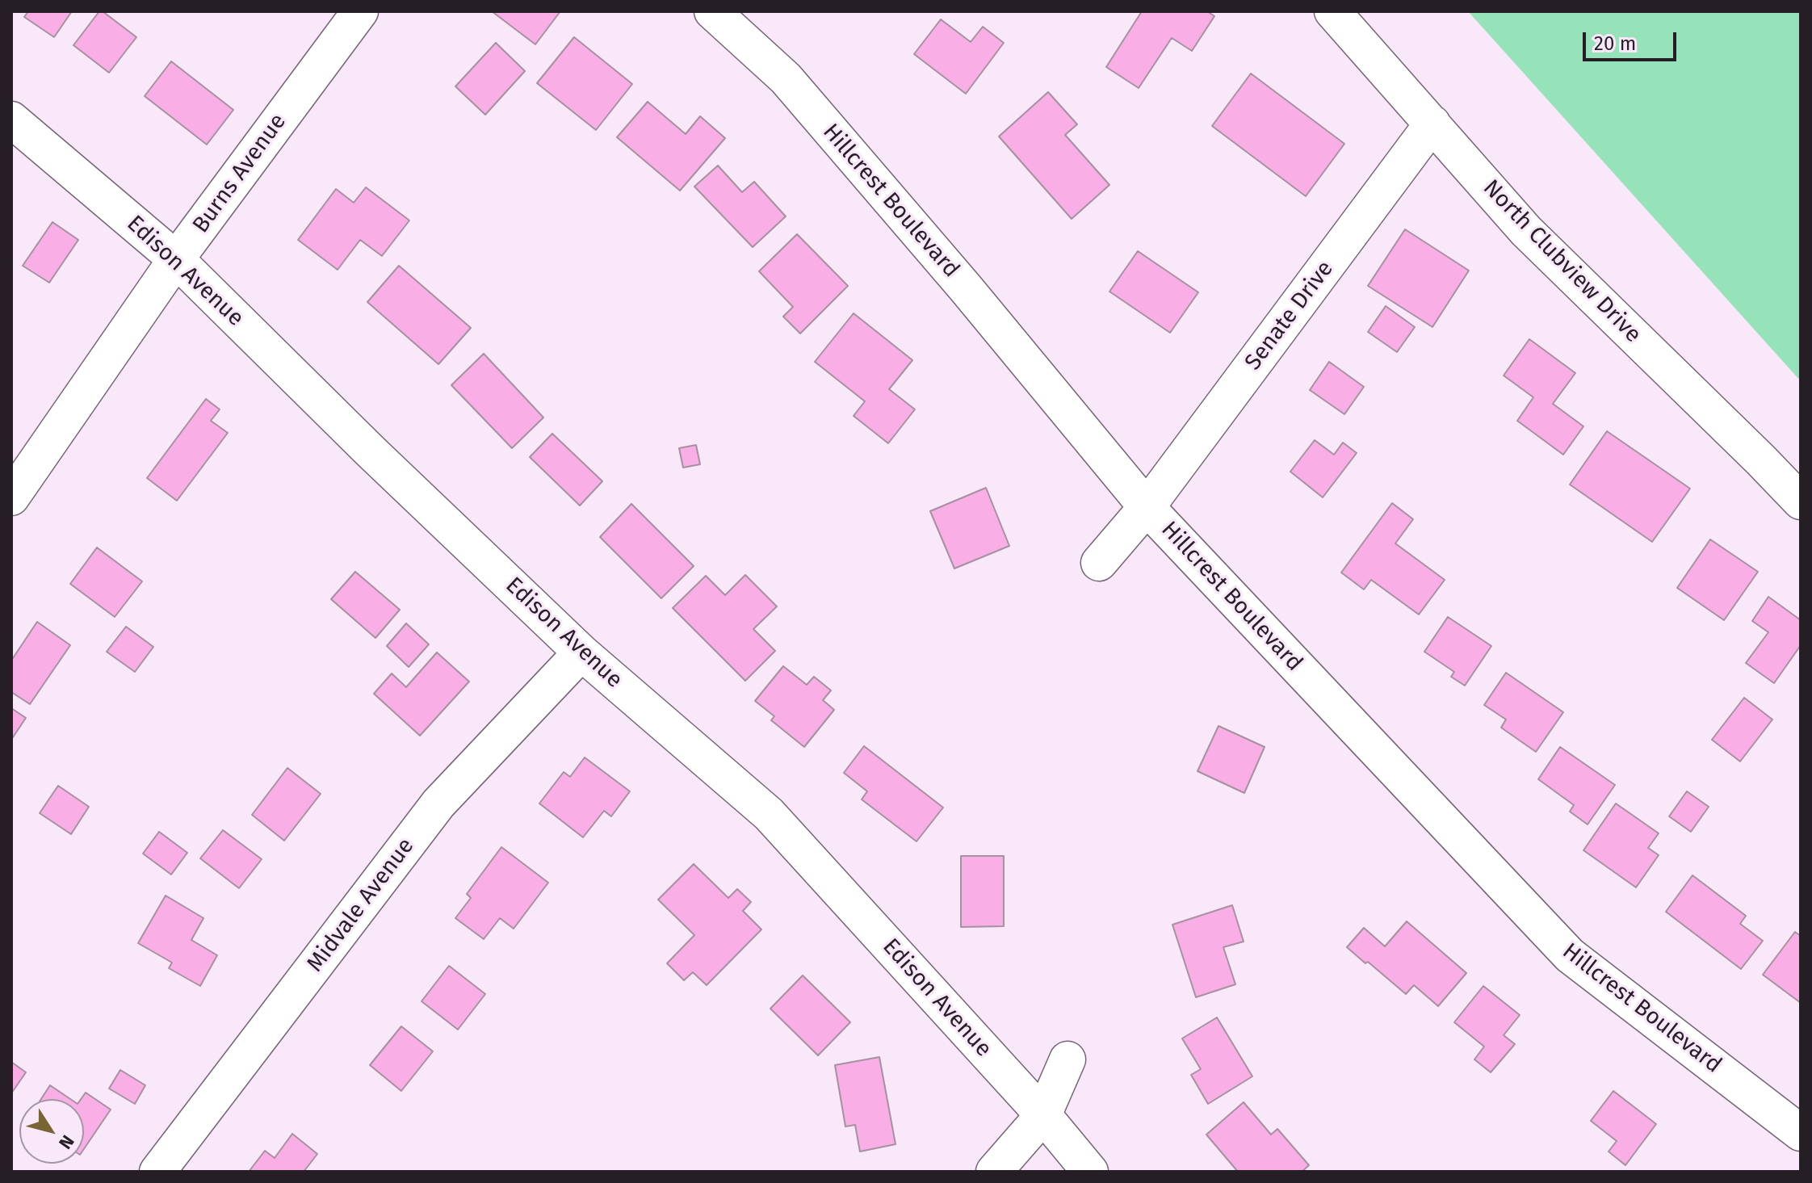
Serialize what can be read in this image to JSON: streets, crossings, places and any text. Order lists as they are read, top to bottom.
{
  "streets": {
    "street": [
      "Burns Avenue",
      "Hillcrest Boulevard",
      "North Clubview Drive",
      "Edison Avenue",
      "Senate Drive",
      "Midvale Avenue"
    ]
  },
  "crossings": [
    ["Burns Avenue", "Edison Avenue"],
    ["Hillcrest Boulevard", "Senate Drive"],
    ["North Clubview Drive", "Senate Drive"],
    ["Edison Avenue", "Midvale Avenue"]
  ],
  "scale_bar": "20 m",
  "north": "bottom right"
}
